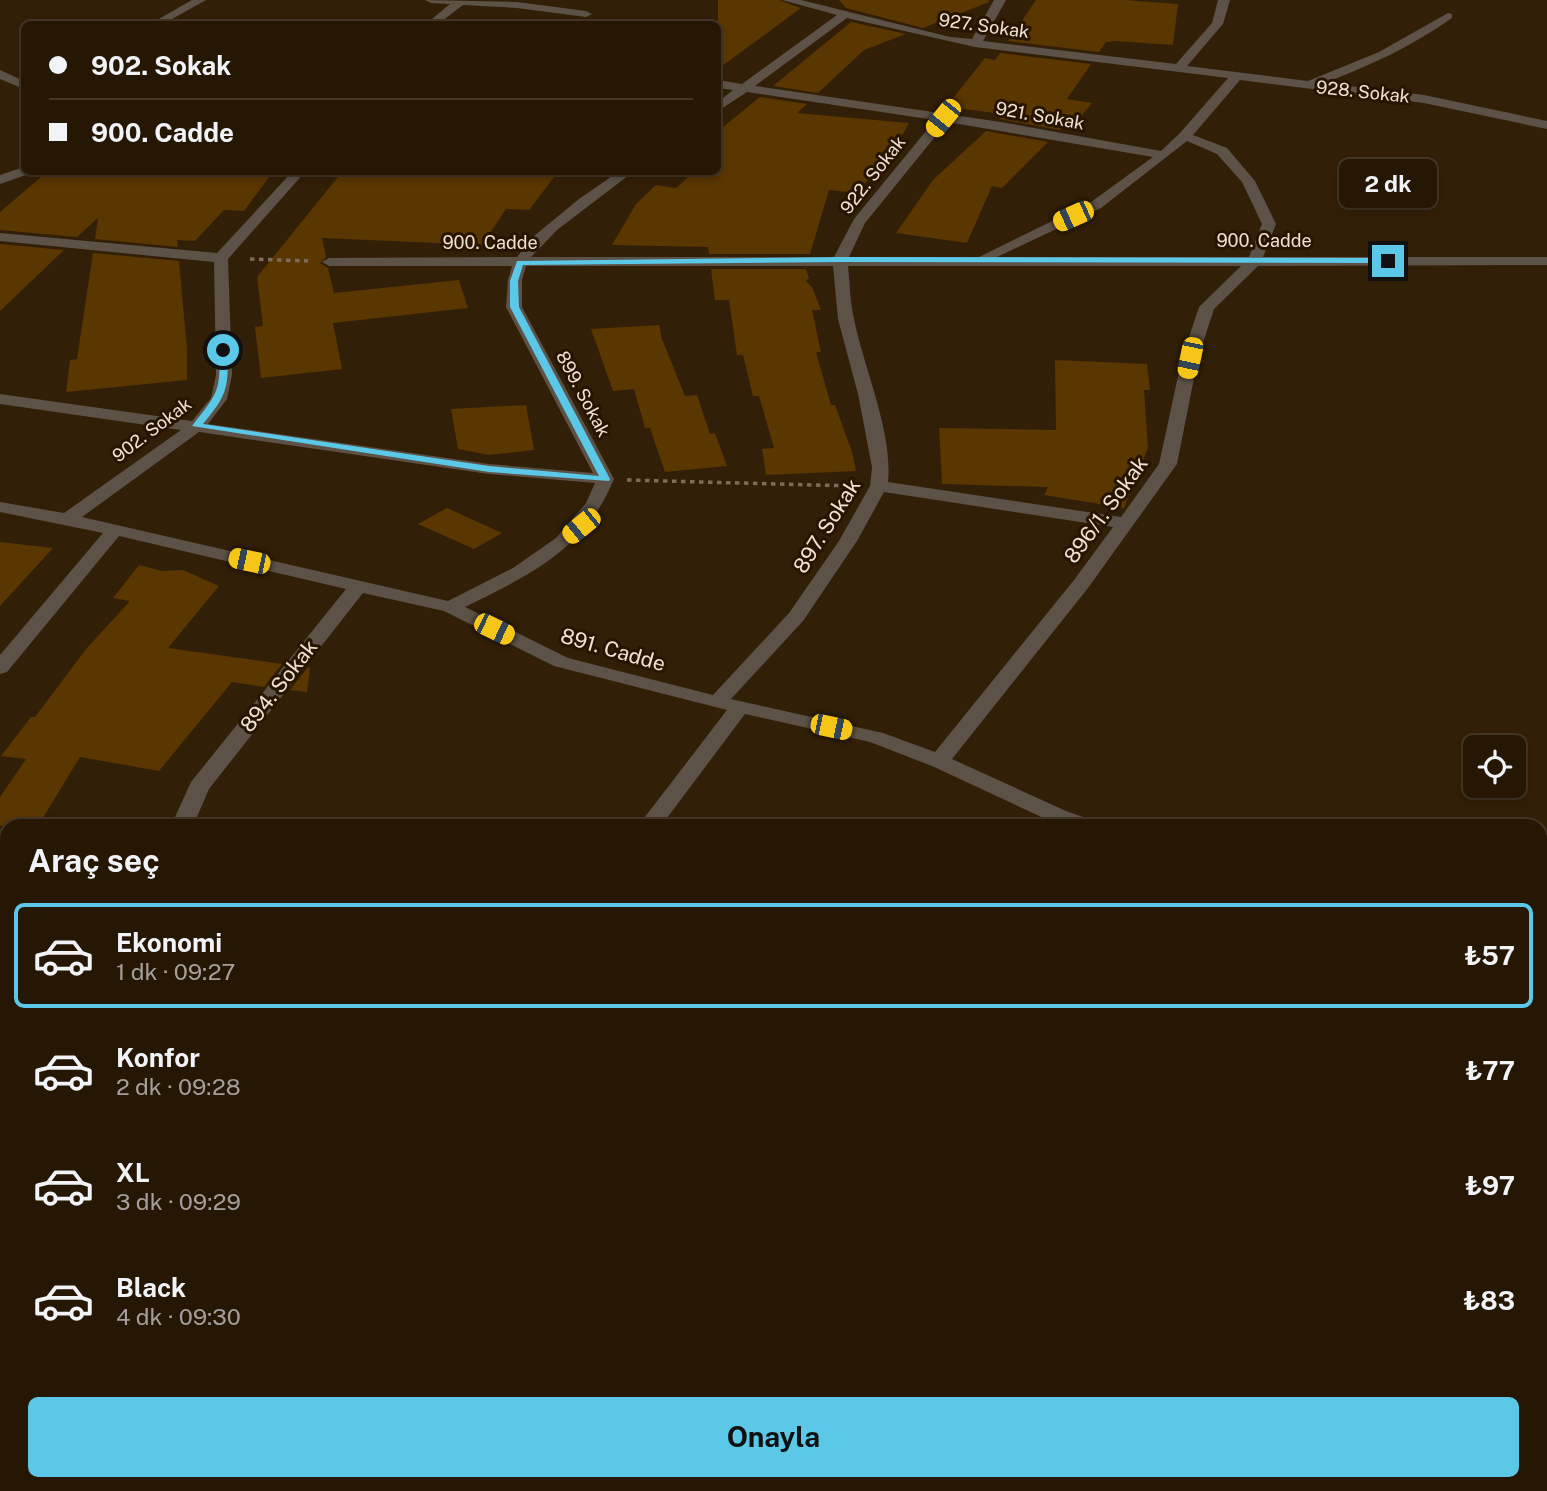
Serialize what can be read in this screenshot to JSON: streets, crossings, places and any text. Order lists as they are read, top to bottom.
{
  "streets": {
    "street": [
      "927. Sokak",
      "928. Sokak",
      "921. Sokak",
      "922. Sokak",
      "900. Cadde",
      "899. Sokak",
      "902. Sokak",
      "896/1. Sokak",
      "897. Sokak",
      "891. Cadde",
      "894. Sokak"
    ]
  },
  "crossings": [
    ["927. Sokak", "928. Sokak"],
    ["928. Sokak", "900. Cadde"],
    ["921. Sokak", "922. Sokak"],
    ["921. Sokak", "900. Cadde"],
    ["922. Sokak", "900. Cadde"],
    ["922. Sokak", "897. Sokak"],
    ["900. Cadde", "899. Sokak"],
    ["900. Cadde", "896/1. Sokak"],
    ["900. Cadde", "897. Sokak"],
    ["902. Sokak", "891. Cadde"],
    ["896/1. Sokak", "891. Cadde"],
    ["897. Sokak", "891. Cadde"],
    ["891. Cadde", "894. Sokak"]
  ],
  "page": {
    "banner": ["902. Sokak", "900. Cadde"],
    "bubble": "2 dk",
    "heading": "Araç seç",
    "list": [
      {
        "name": "Ekonomi",
        "note": "1 dk · 09:27",
        "value": "₺57"
      },
      {
        "name": "Konfor",
        "note": "2 dk · 09:28",
        "value": "₺77"
      },
      {
        "name": "XL",
        "note": "3 dk · 09:29",
        "value": "₺97"
      },
      {
        "name": "Black",
        "note": "4 dk · 09:30",
        "value": "₺83"
      }
    ],
    "buttons": "Onayla"
  }
}
